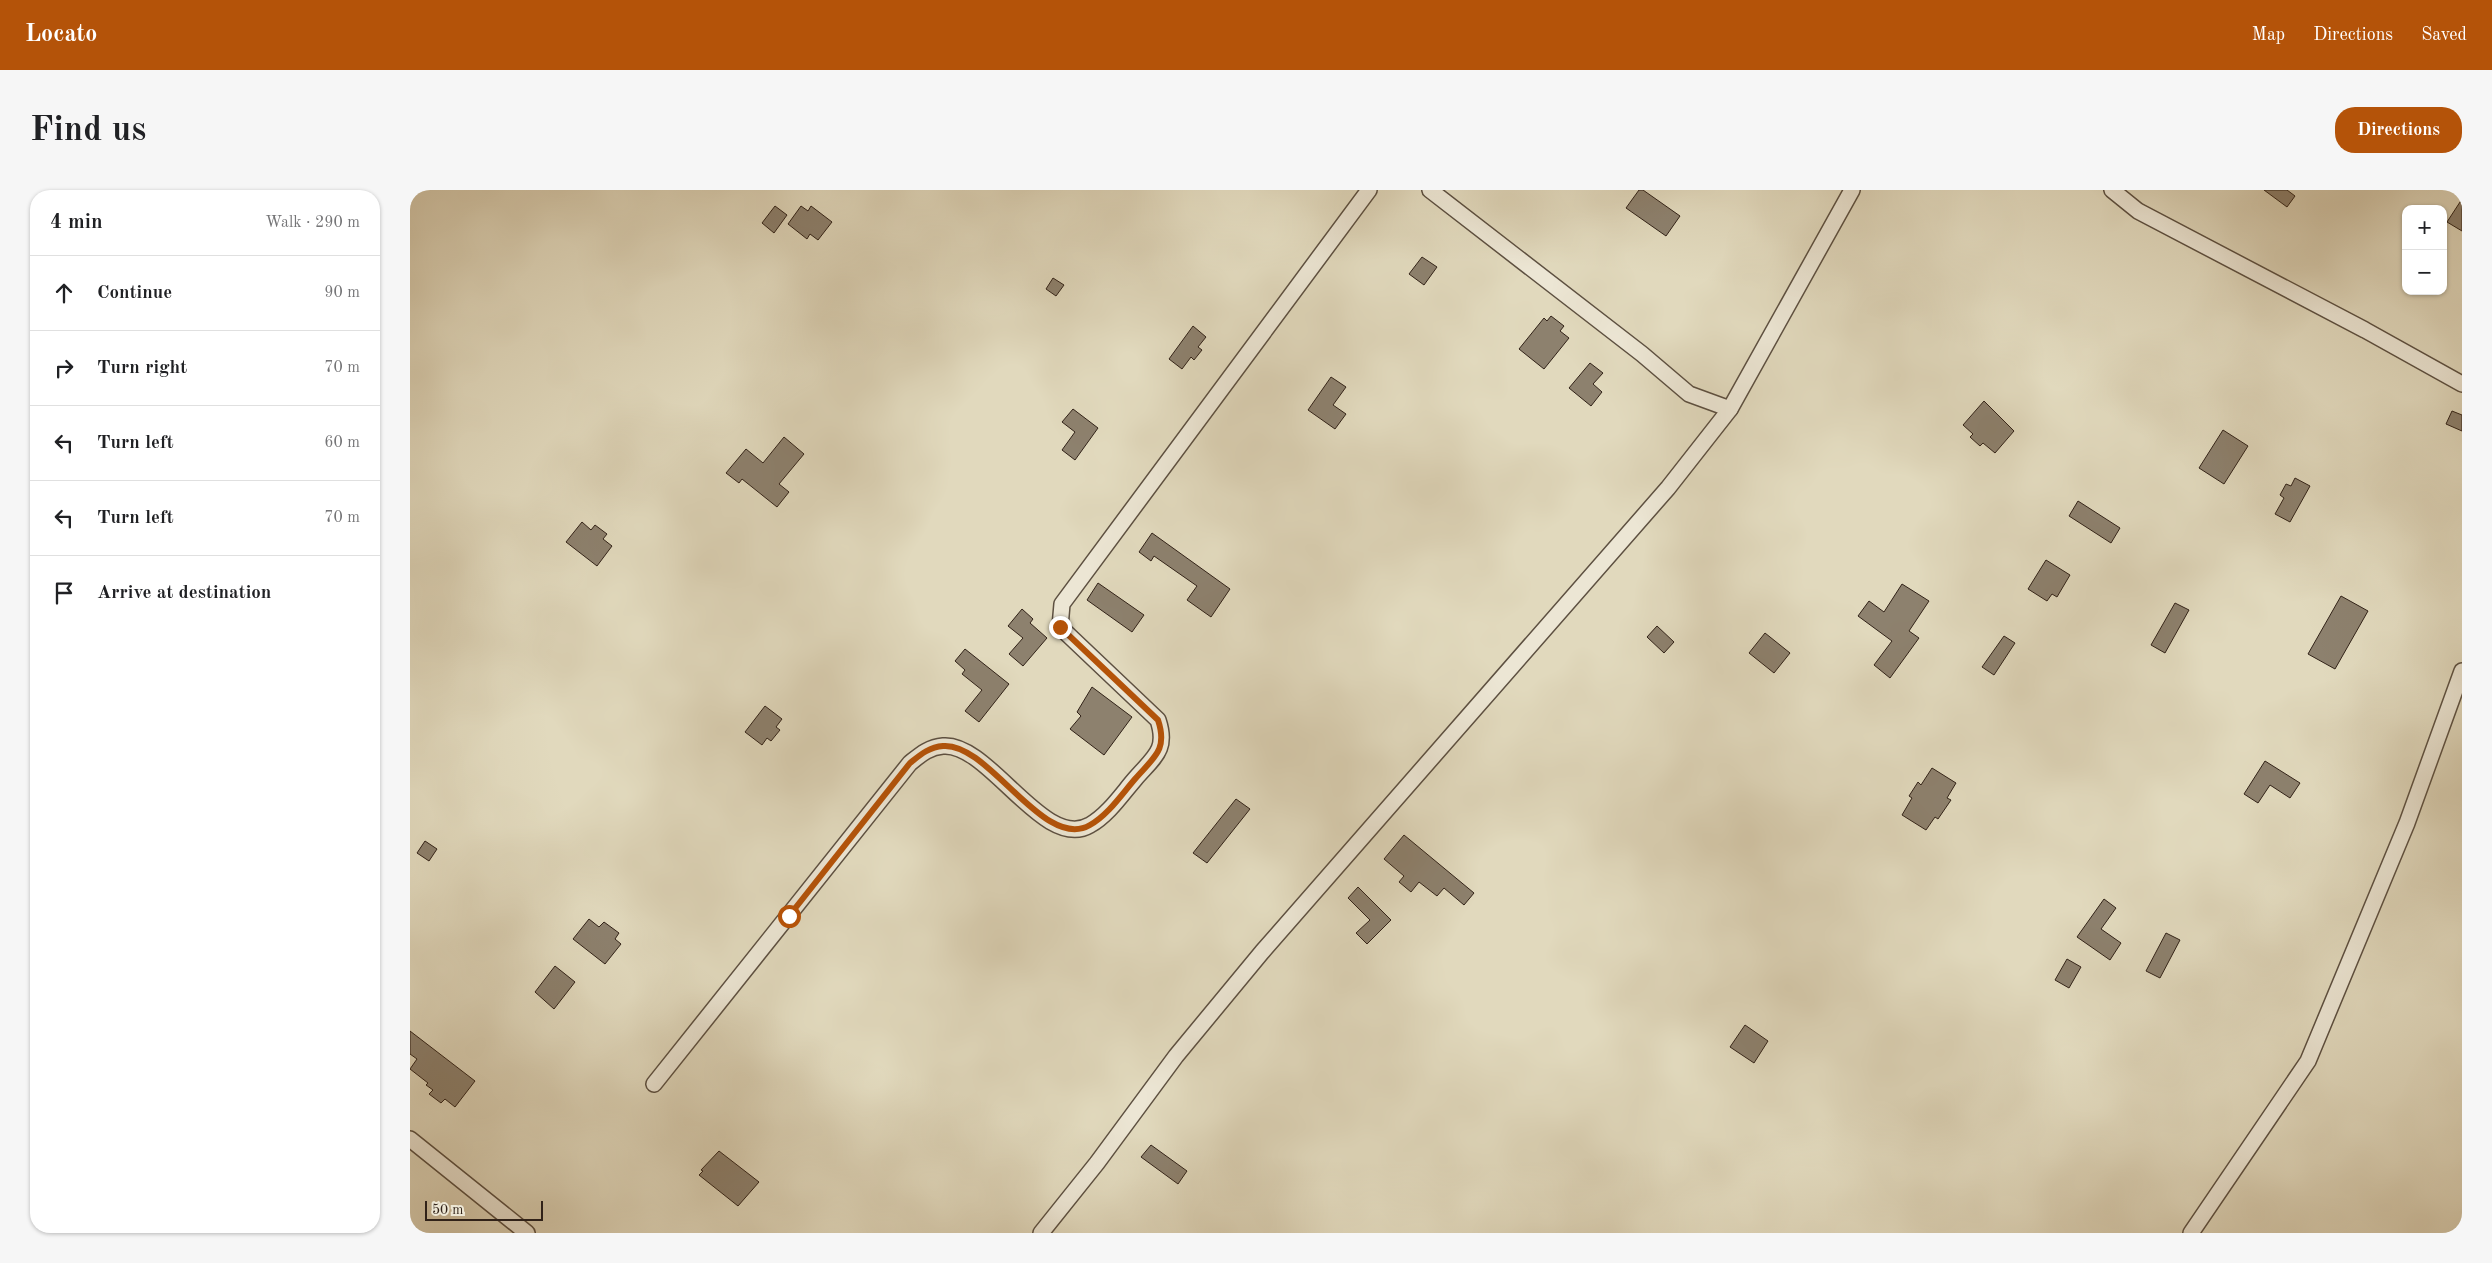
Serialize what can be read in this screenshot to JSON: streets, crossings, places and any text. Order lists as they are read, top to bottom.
{
  "scale_bar": "50 m",
  "page": {
    "header": "Locato",
    "nav": ["Map", "Directions", "Saved"],
    "buttons": "Directions",
    "title": "Find us",
    "heading": ["4 min", "Walk · 290 m"],
    "map_buttons": ["+", "−"],
    "list": [
      ["Continue", "90 m"],
      ["Turn right", "70 m"],
      ["Turn left", "60 m"],
      ["Turn left", "70 m"],
      "Arrive at destination"
    ],
    "scale": "50 m"
  }
}
